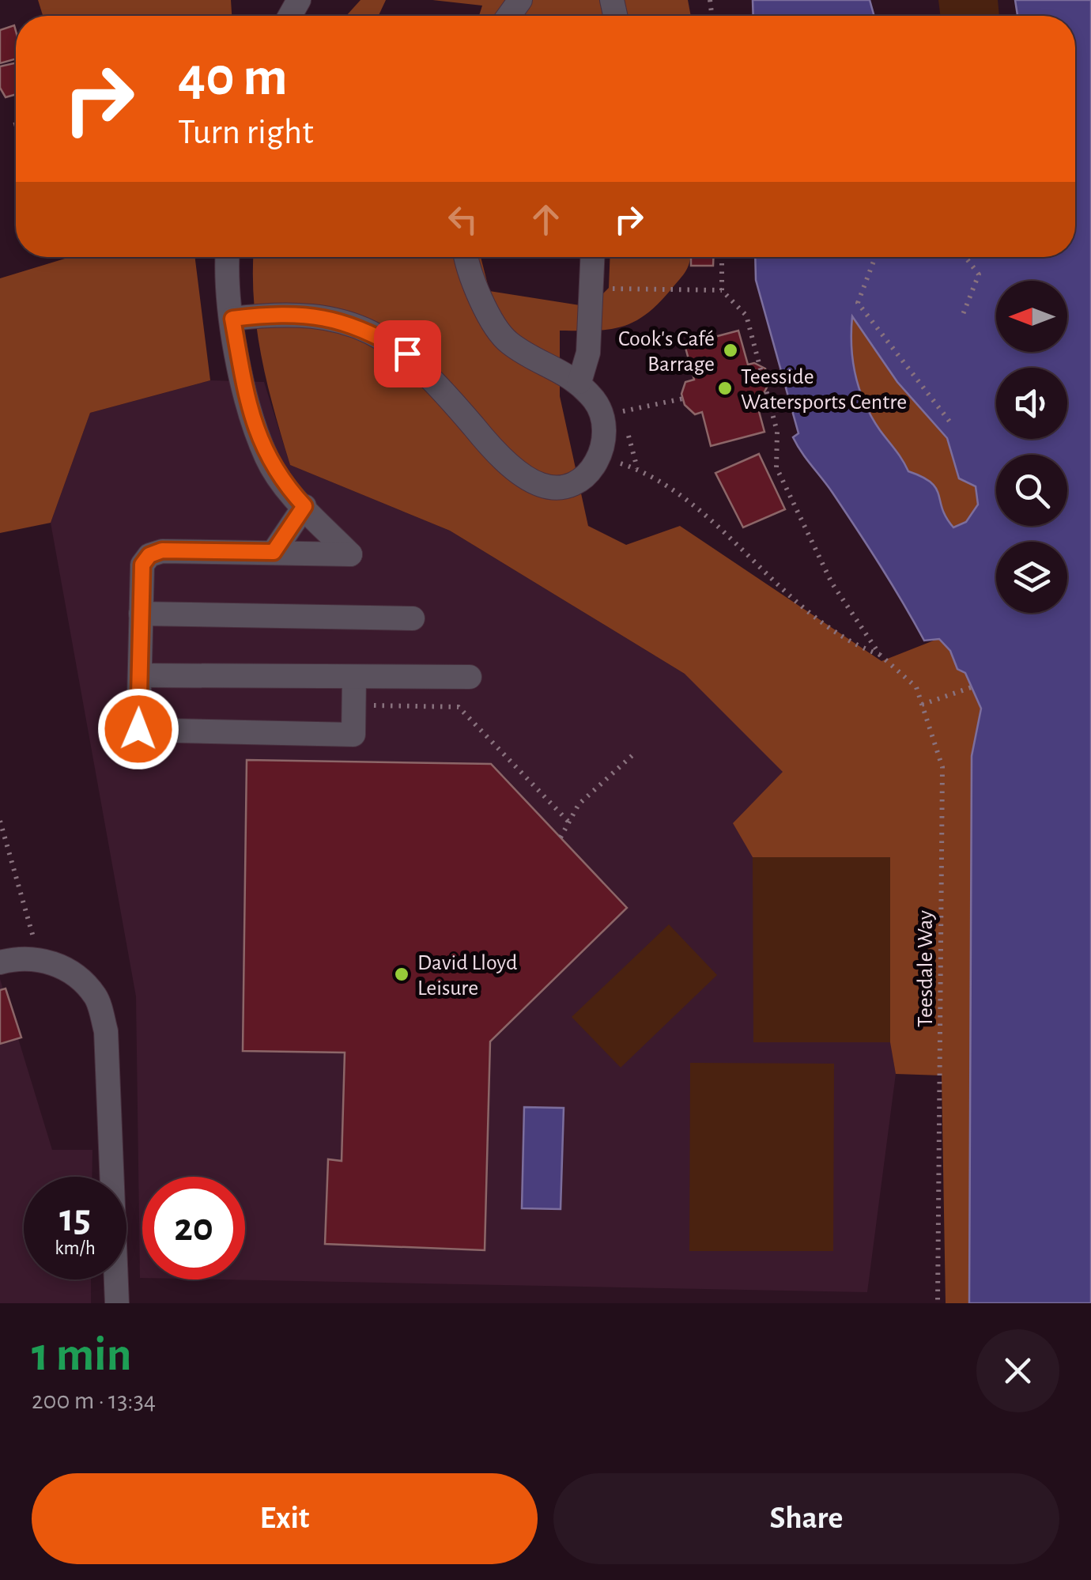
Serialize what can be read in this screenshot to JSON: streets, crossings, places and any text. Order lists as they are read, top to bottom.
{
  "streets": {
    "path": ["Teesdale Way"]
  },
  "places": ["Cook's Café Barrage", "Teesside Watersports Centre", "David Lloyd Leisure"],
  "north": "left",
  "page": {
    "turn": ["40 m", "Turn right"],
    "speed": "15 km/h",
    "limit": "20",
    "heading": ["1 min", "200 m · 13:34"],
    "buttons": ["Exit", "Share"]
  }
}
